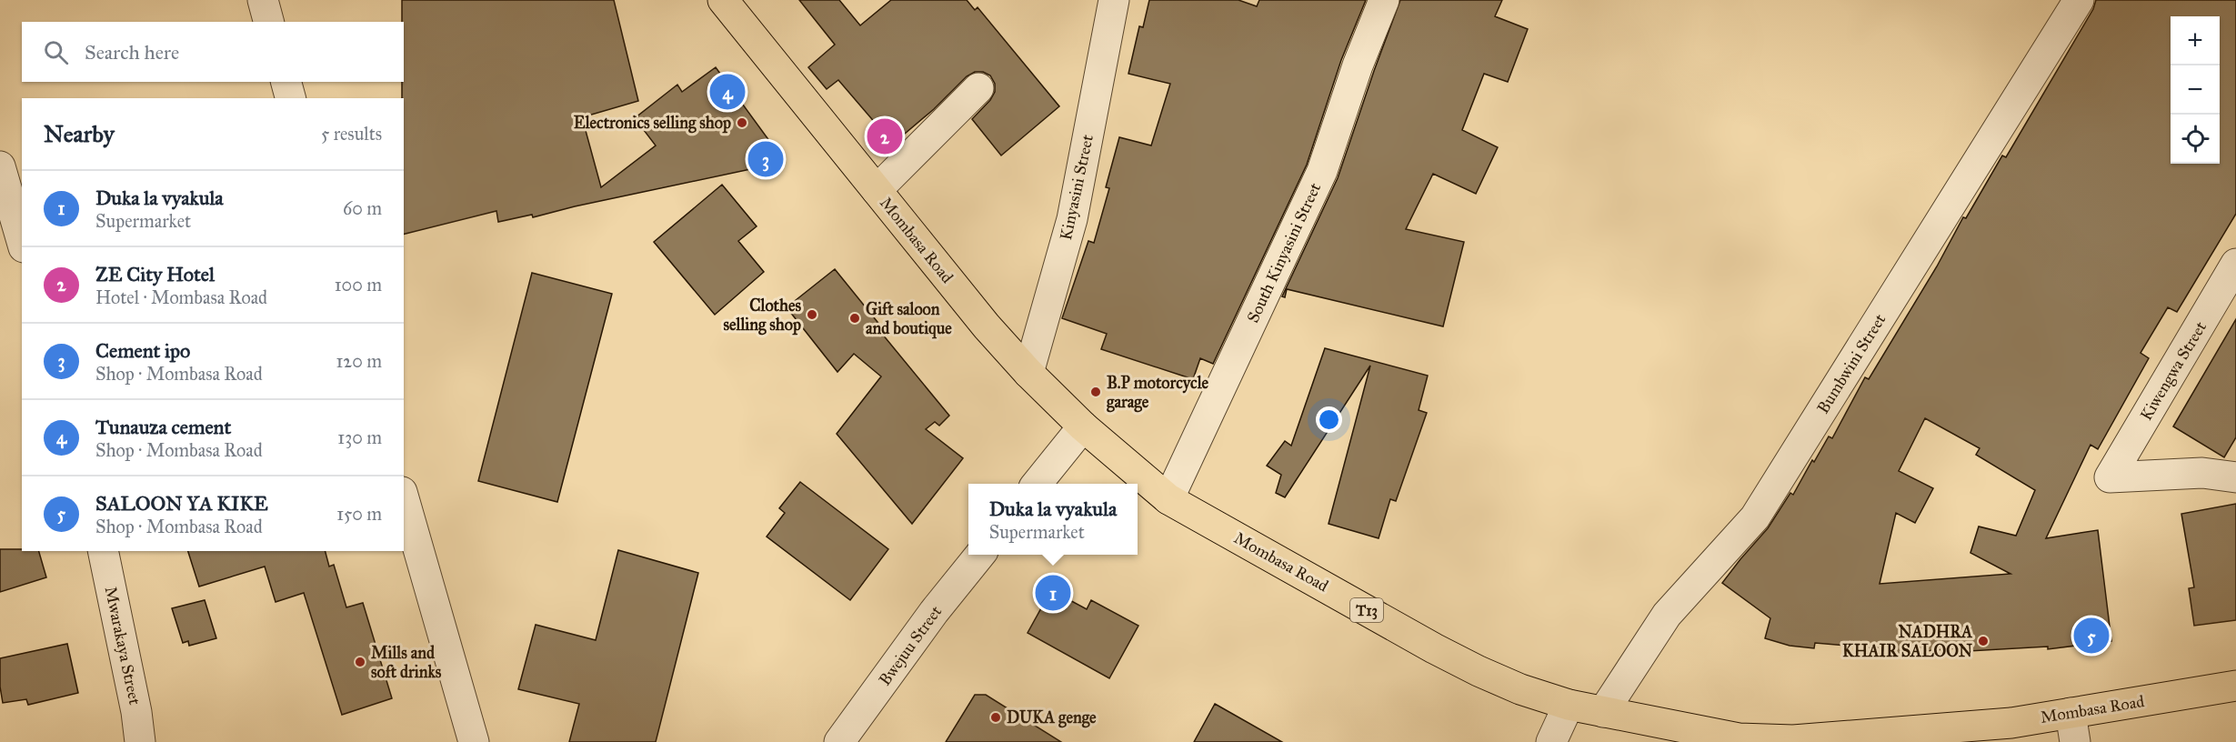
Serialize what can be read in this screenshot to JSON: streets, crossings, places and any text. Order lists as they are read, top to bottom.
{
  "streets": {
    "highway": ["Mombasa Road", "T13"],
    "street": [
      "Kinyasini Street",
      "South Kinyasini Street",
      "Bumbwini Street",
      "Kiwengwa Street",
      "Mwarakaya Street",
      "Bwejuu Street"
    ]
  },
  "crossings": [
    ["Kinyasini Street", "Mombasa Road"],
    ["Mombasa Road", "South Kinyasini Street"],
    ["Mombasa Road", "Bumbwini Street"]
  ],
  "places": [
    "Electronics selling shop",
    "Clothes selling shop",
    "Gift saloon and boutique",
    "B.P motorcycle garage",
    "NADHRA KHAIR SALOON",
    "Mills and soft drinks",
    "DUKA genge"
  ],
  "page": {
    "map_buttons": ["+", "−"],
    "search": "Search here",
    "pins": [
      "4",
      "2",
      "3",
      "1",
      "5"
    ],
    "heading": ["Nearby", "5 results"],
    "list": [
      {
        "mark": "1",
        "name": "Duka la vyakula",
        "note": "Supermarket",
        "value": "60 m"
      },
      {
        "mark": "2",
        "name": "ZE City Hotel",
        "note": "Hotel · Mombasa Road",
        "value": "100 m"
      },
      {
        "mark": "3",
        "name": "Cement ipo",
        "note": "Shop · Mombasa Road",
        "value": "120 m"
      },
      {
        "mark": "4",
        "name": "Tunauza cement",
        "note": "Shop · Mombasa Road",
        "value": "130 m"
      },
      {
        "mark": "5",
        "name": "SALOON YA KIKE",
        "note": "Shop · Mombasa Road",
        "value": "150 m"
      }
    ],
    "popup": ["Duka la vyakula", "Supermarket"]
  }
}
